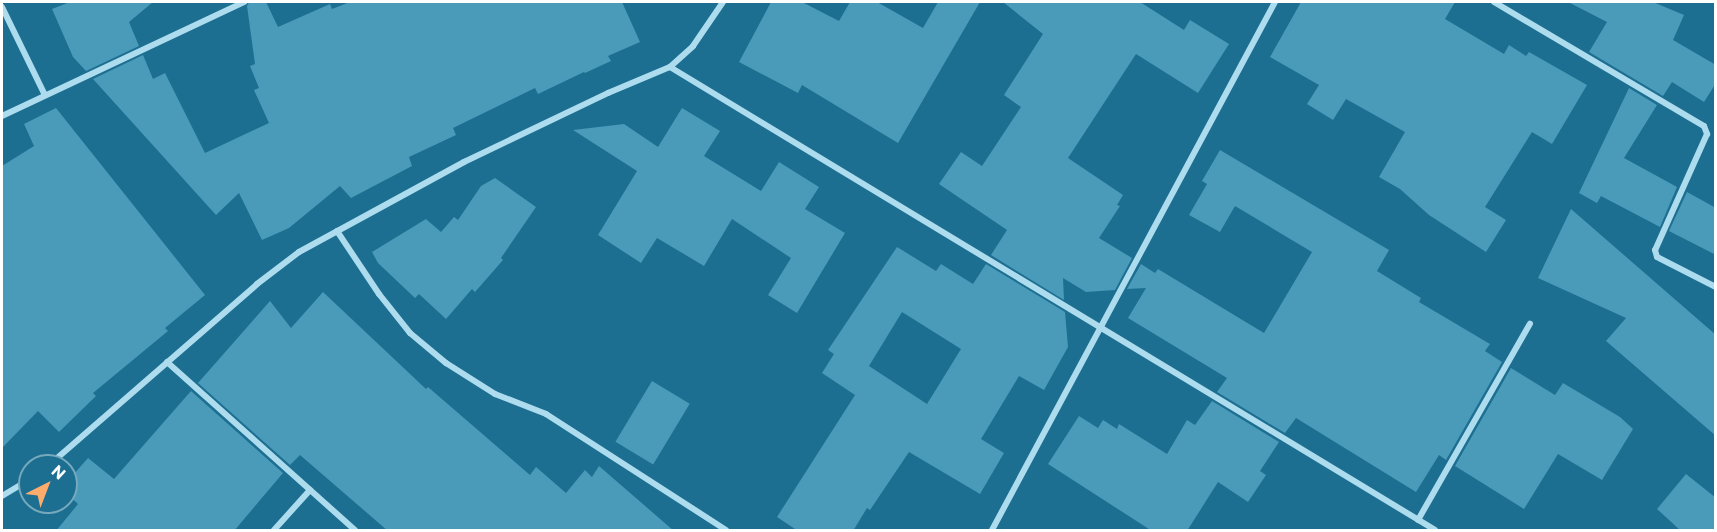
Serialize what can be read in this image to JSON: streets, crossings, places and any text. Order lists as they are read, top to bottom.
{
  "north": "top right"
}
